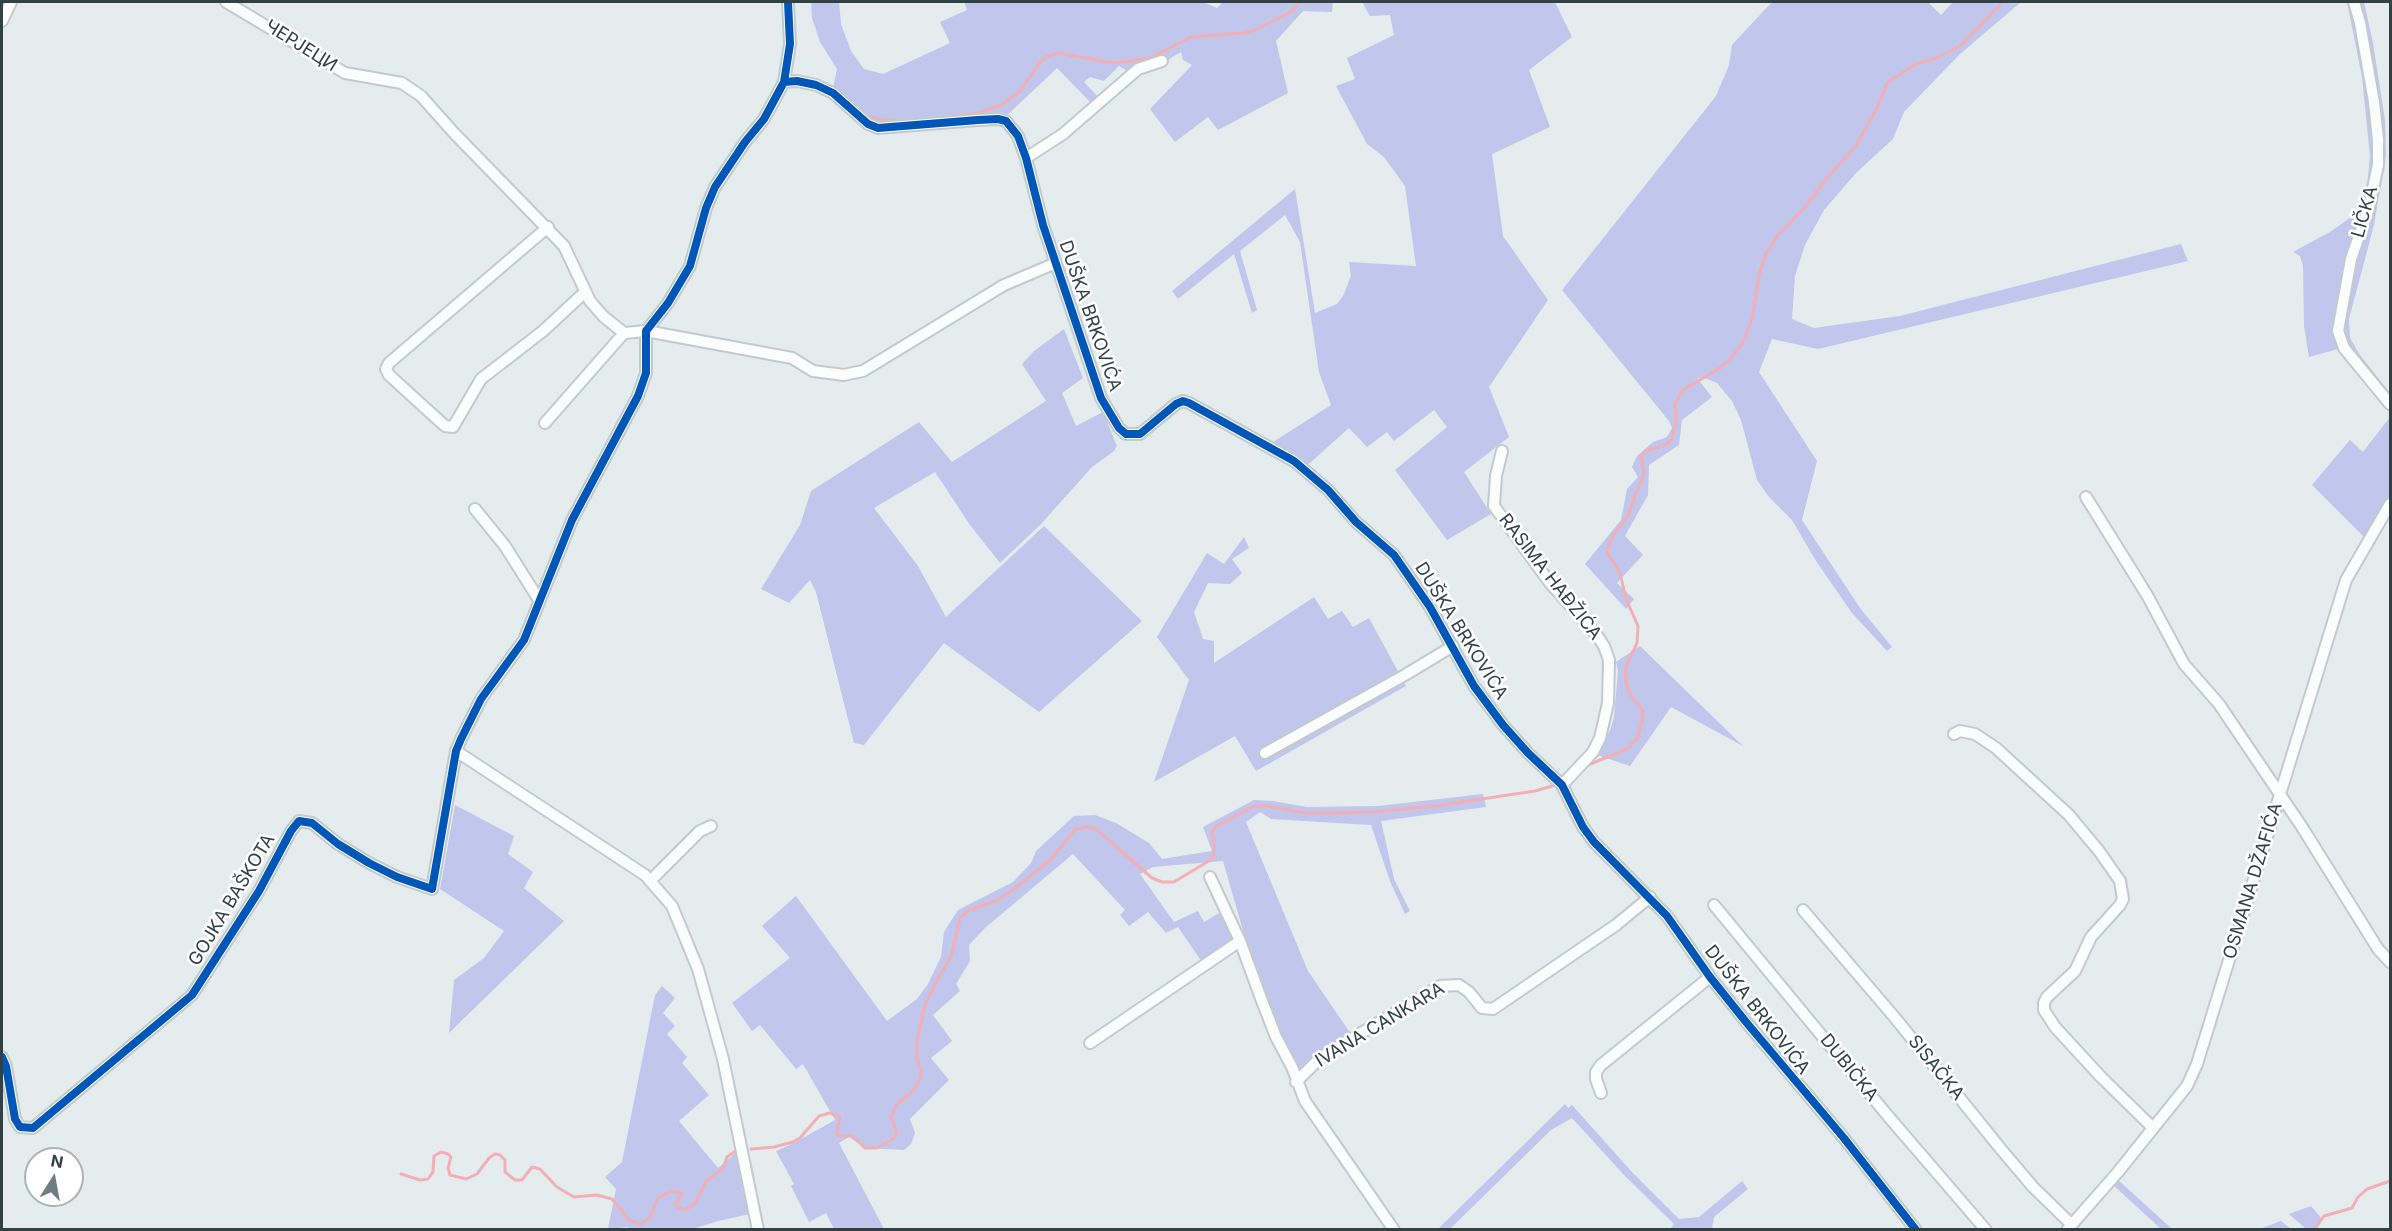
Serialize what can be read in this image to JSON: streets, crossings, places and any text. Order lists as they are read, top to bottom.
{
  "streets": {
    "street": [
      "ЧЕРЈЕЦИ",
      "LIČKA",
      "DUŠKA BRKOVIĆA",
      "RASIMA HAĐŽIĆA",
      "OSMANA DŽAFIĆA",
      "GOJKA BAŠKOTA",
      "IVANA CANKARA",
      "DUBIČKA",
      "SISAČKA"
    ]
  },
  "crossings": [
    ["DUŠKA BRKOVIĆA", "RASIMA HAĐŽIĆA"],
    ["DUŠKA BRKOVIĆA", "IVANA CANKARA"],
    ["OSMANA DŽAFIĆA", "SISAČKA"]
  ],
  "north": "top"
}
